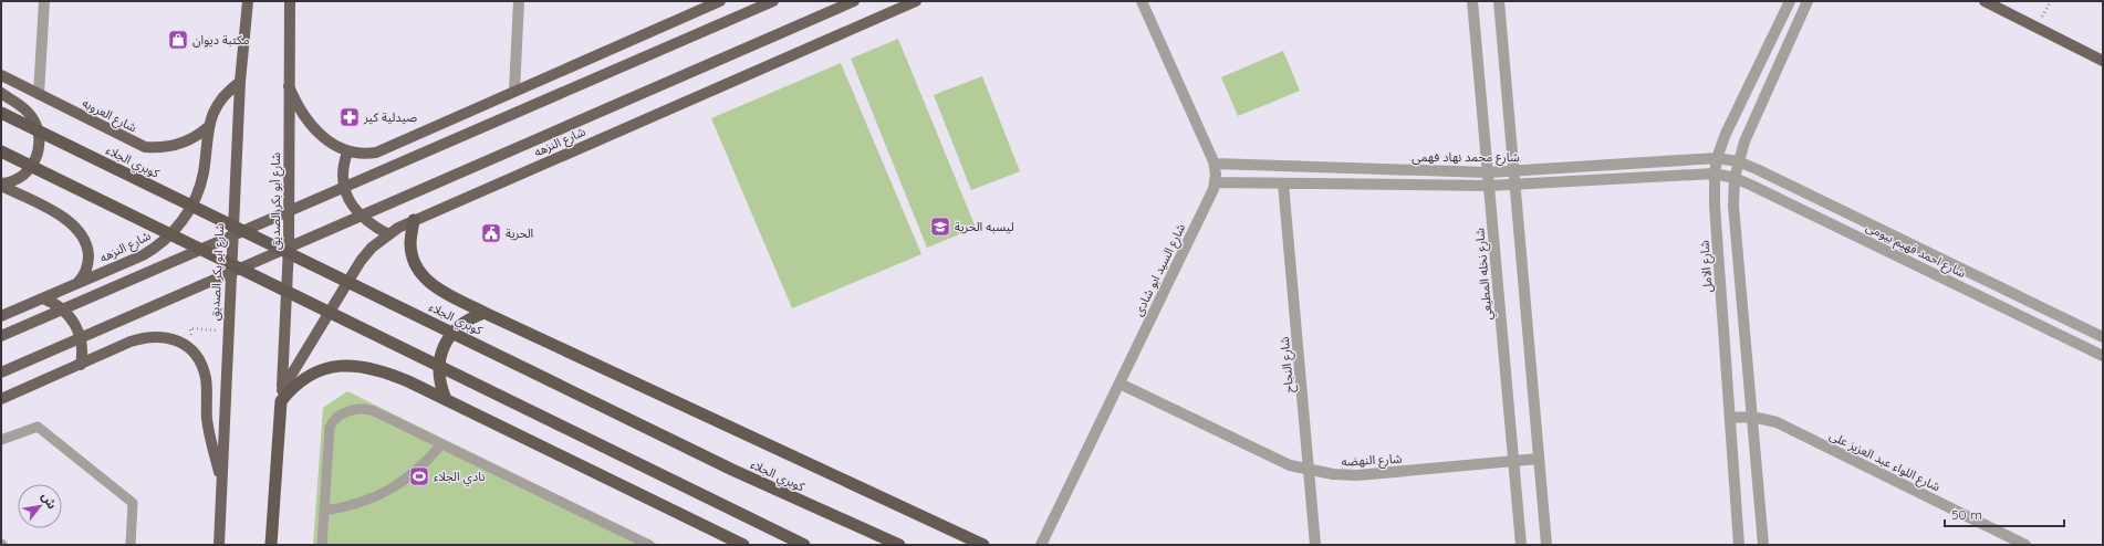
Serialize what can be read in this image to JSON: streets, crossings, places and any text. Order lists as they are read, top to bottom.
{
  "streets": {
    "highway": ["كوبري الجلاء"],
    "main road": [
      "شارع العروبه",
      "شارع النزهه",
      "شارع أبو بكر الصديق",
      "شارع ابو بكر الصديق"
    ],
    "street": [
      "شارع محمد نهاد فهمى",
      "شارع احمد فهيم بيومى",
      "شارع الامل",
      "شارع السيد ابو شادى",
      "شارع نخله المطيعي",
      "شارع النجاح",
      "شارع النهضه",
      "شارع اللواء عبد العزيز على"
    ]
  },
  "crossings": [
    ["شارع العروبه", "شارع النزهه"],
    ["شارع النزهه", "شارع أبو بكر الصديق"],
    ["شارع النزهه", "شارع ابو بكر الصديق"],
    ["شارع محمد نهاد فهمى", "شارع احمد فهيم بيومى"],
    ["شارع محمد نهاد فهمى", "شارع الامل"],
    ["شارع محمد نهاد فهمى", "شارع السيد ابو شادى"],
    ["شارع محمد نهاد فهمى", "شارع نخله المطيعي"],
    ["شارع احمد فهيم بيومى", "شارع الامل"],
    ["شارع الامل", "شارع اللواء عبد العزيز على"],
    ["شارع السيد ابو شادى", "شارع النهضه"],
    ["شارع نخله المطيعي", "شارع النهضه"],
    ["شارع النجاح", "شارع النهضه"]
  ],
  "places": {
    "shop": ["مكتبة ديوان"],
    "pharmacy": ["صيدلية كير"],
    "school or university": ["ليسبه الحرية"],
    "public building": ["الحرية"],
    "sports": ["نادي الجلاء"]
  },
  "scale_bar": "50 m",
  "north": "top right"
}
